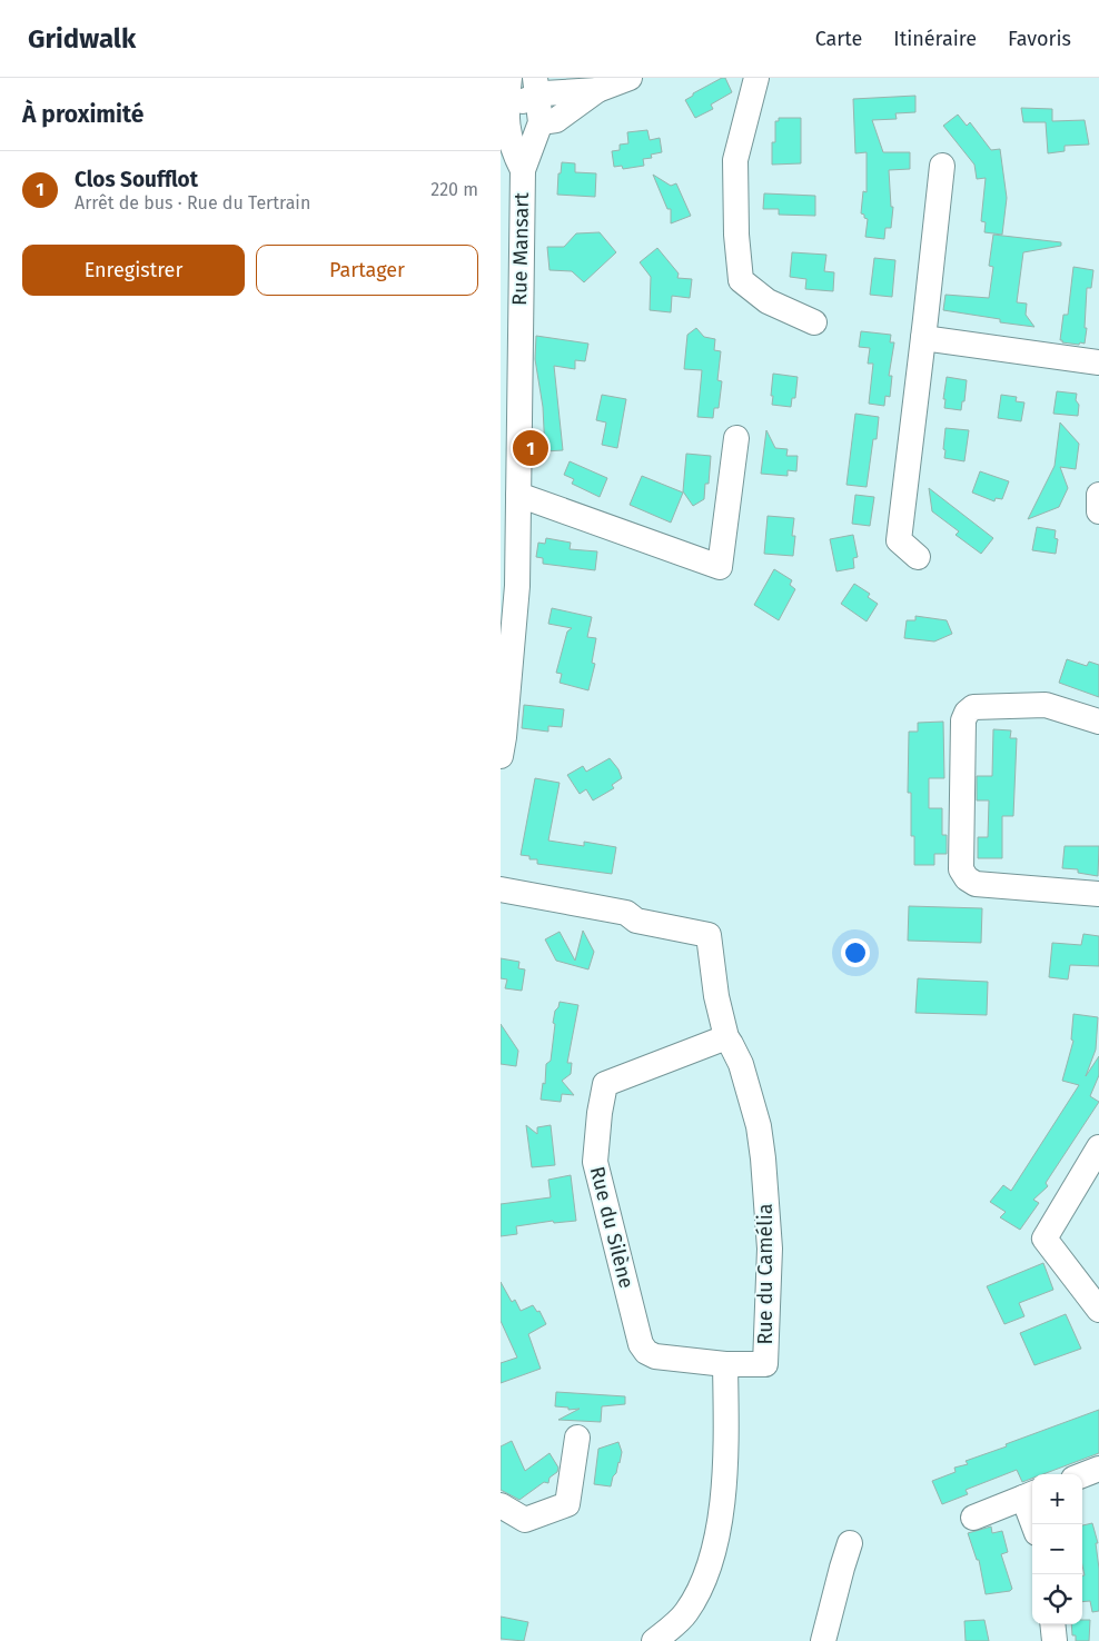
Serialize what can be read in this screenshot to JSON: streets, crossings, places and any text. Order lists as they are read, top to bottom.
{
  "streets": {
    "street": ["Rue Mansart", "Rue du Silène", "Rue du Camélia"]
  },
  "crossings": [
    ["Rue du Silène", "Rue du Camélia"]
  ],
  "page": {
    "header": "Gridwalk",
    "nav": ["Carte", "Itinéraire", "Favoris"],
    "heading": "À proximité",
    "list": [
      {
        "mark": "1",
        "name": "Clos Soufflot",
        "note": "Arrêt de bus · Rue du Tertrain",
        "value": "220 m"
      }
    ],
    "buttons": ["Enregistrer", "Partager"],
    "pins": "1",
    "map_buttons": ["+", "−"]
  }
}
